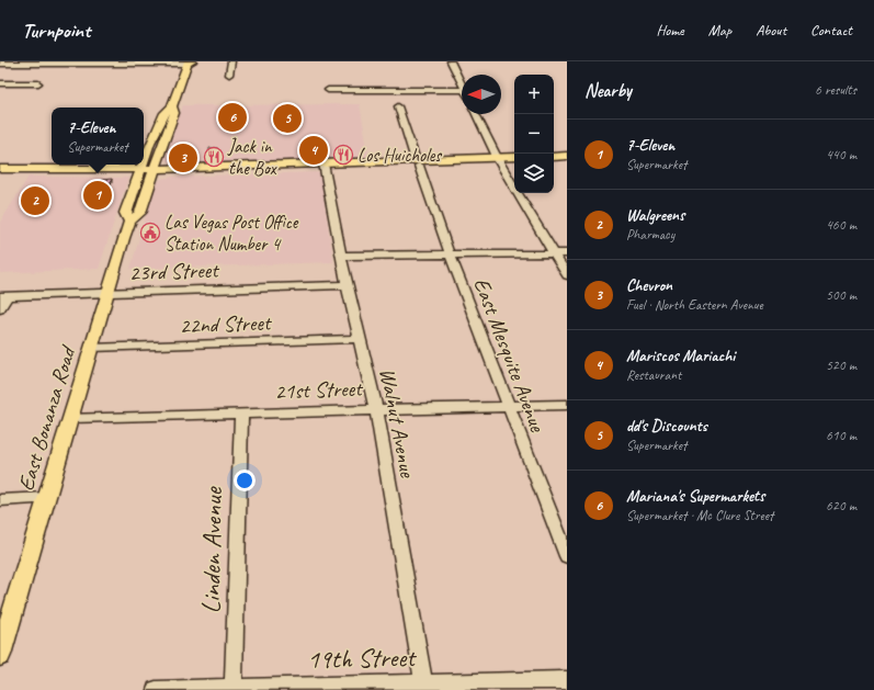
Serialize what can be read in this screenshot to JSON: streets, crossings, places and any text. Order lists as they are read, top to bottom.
{
  "streets": {
    "main road": ["East Bonanza Road"],
    "street": [
      "23rd Street",
      "22nd Street",
      "East Mesquite Avenue",
      "21st Street",
      "Walnut Avenue",
      "Linden Avenue",
      "19th Street"
    ]
  },
  "crossings": [
    ["23rd Street", "East Bonanza Road"],
    ["23rd Street", "Walnut Avenue"],
    ["22nd Street", "East Bonanza Road"],
    ["22nd Street", "Walnut Avenue"],
    ["East Mesquite Avenue", "21st Street"],
    ["21st Street", "East Bonanza Road"],
    ["21st Street", "Walnut Avenue"],
    ["21st Street", "Linden Avenue"],
    ["Walnut Avenue", "19th Street"],
    ["Linden Avenue", "19th Street"]
  ],
  "places": {
    "restaurant": ["Los Huicholes", "Jack in the Box"],
    "public building": ["Las Vegas Post Office Station Number 4"]
  },
  "north": "left",
  "page": {
    "header": "Turnpoint",
    "nav": [
      "Home",
      "Map",
      "About",
      "Contact"
    ],
    "heading": ["Nearby", "6 results"],
    "map_buttons": ["+", "−"],
    "pins": [
      "6",
      "5",
      "4",
      "3",
      "1",
      "2"
    ],
    "popup": ["7-Eleven", "Supermarket"],
    "list": [
      {
        "mark": "1",
        "name": "7-Eleven",
        "note": "Supermarket",
        "value": "440 m"
      },
      {
        "mark": "2",
        "name": "Walgreens",
        "note": "Pharmacy",
        "value": "460 m"
      },
      {
        "mark": "3",
        "name": "Chevron",
        "note": "Fuel · North Eastern Avenue",
        "value": "500 m"
      },
      {
        "mark": "4",
        "name": "Mariscos Mariachi",
        "note": "Restaurant",
        "value": "520 m"
      },
      {
        "mark": "5",
        "name": "dd's Discounts",
        "note": "Supermarket",
        "value": "610 m"
      },
      {
        "mark": "6",
        "name": "Mariana's Supermarkets",
        "note": "Supermarket · Mc Clure Street",
        "value": "620 m"
      }
    ]
  }
}
